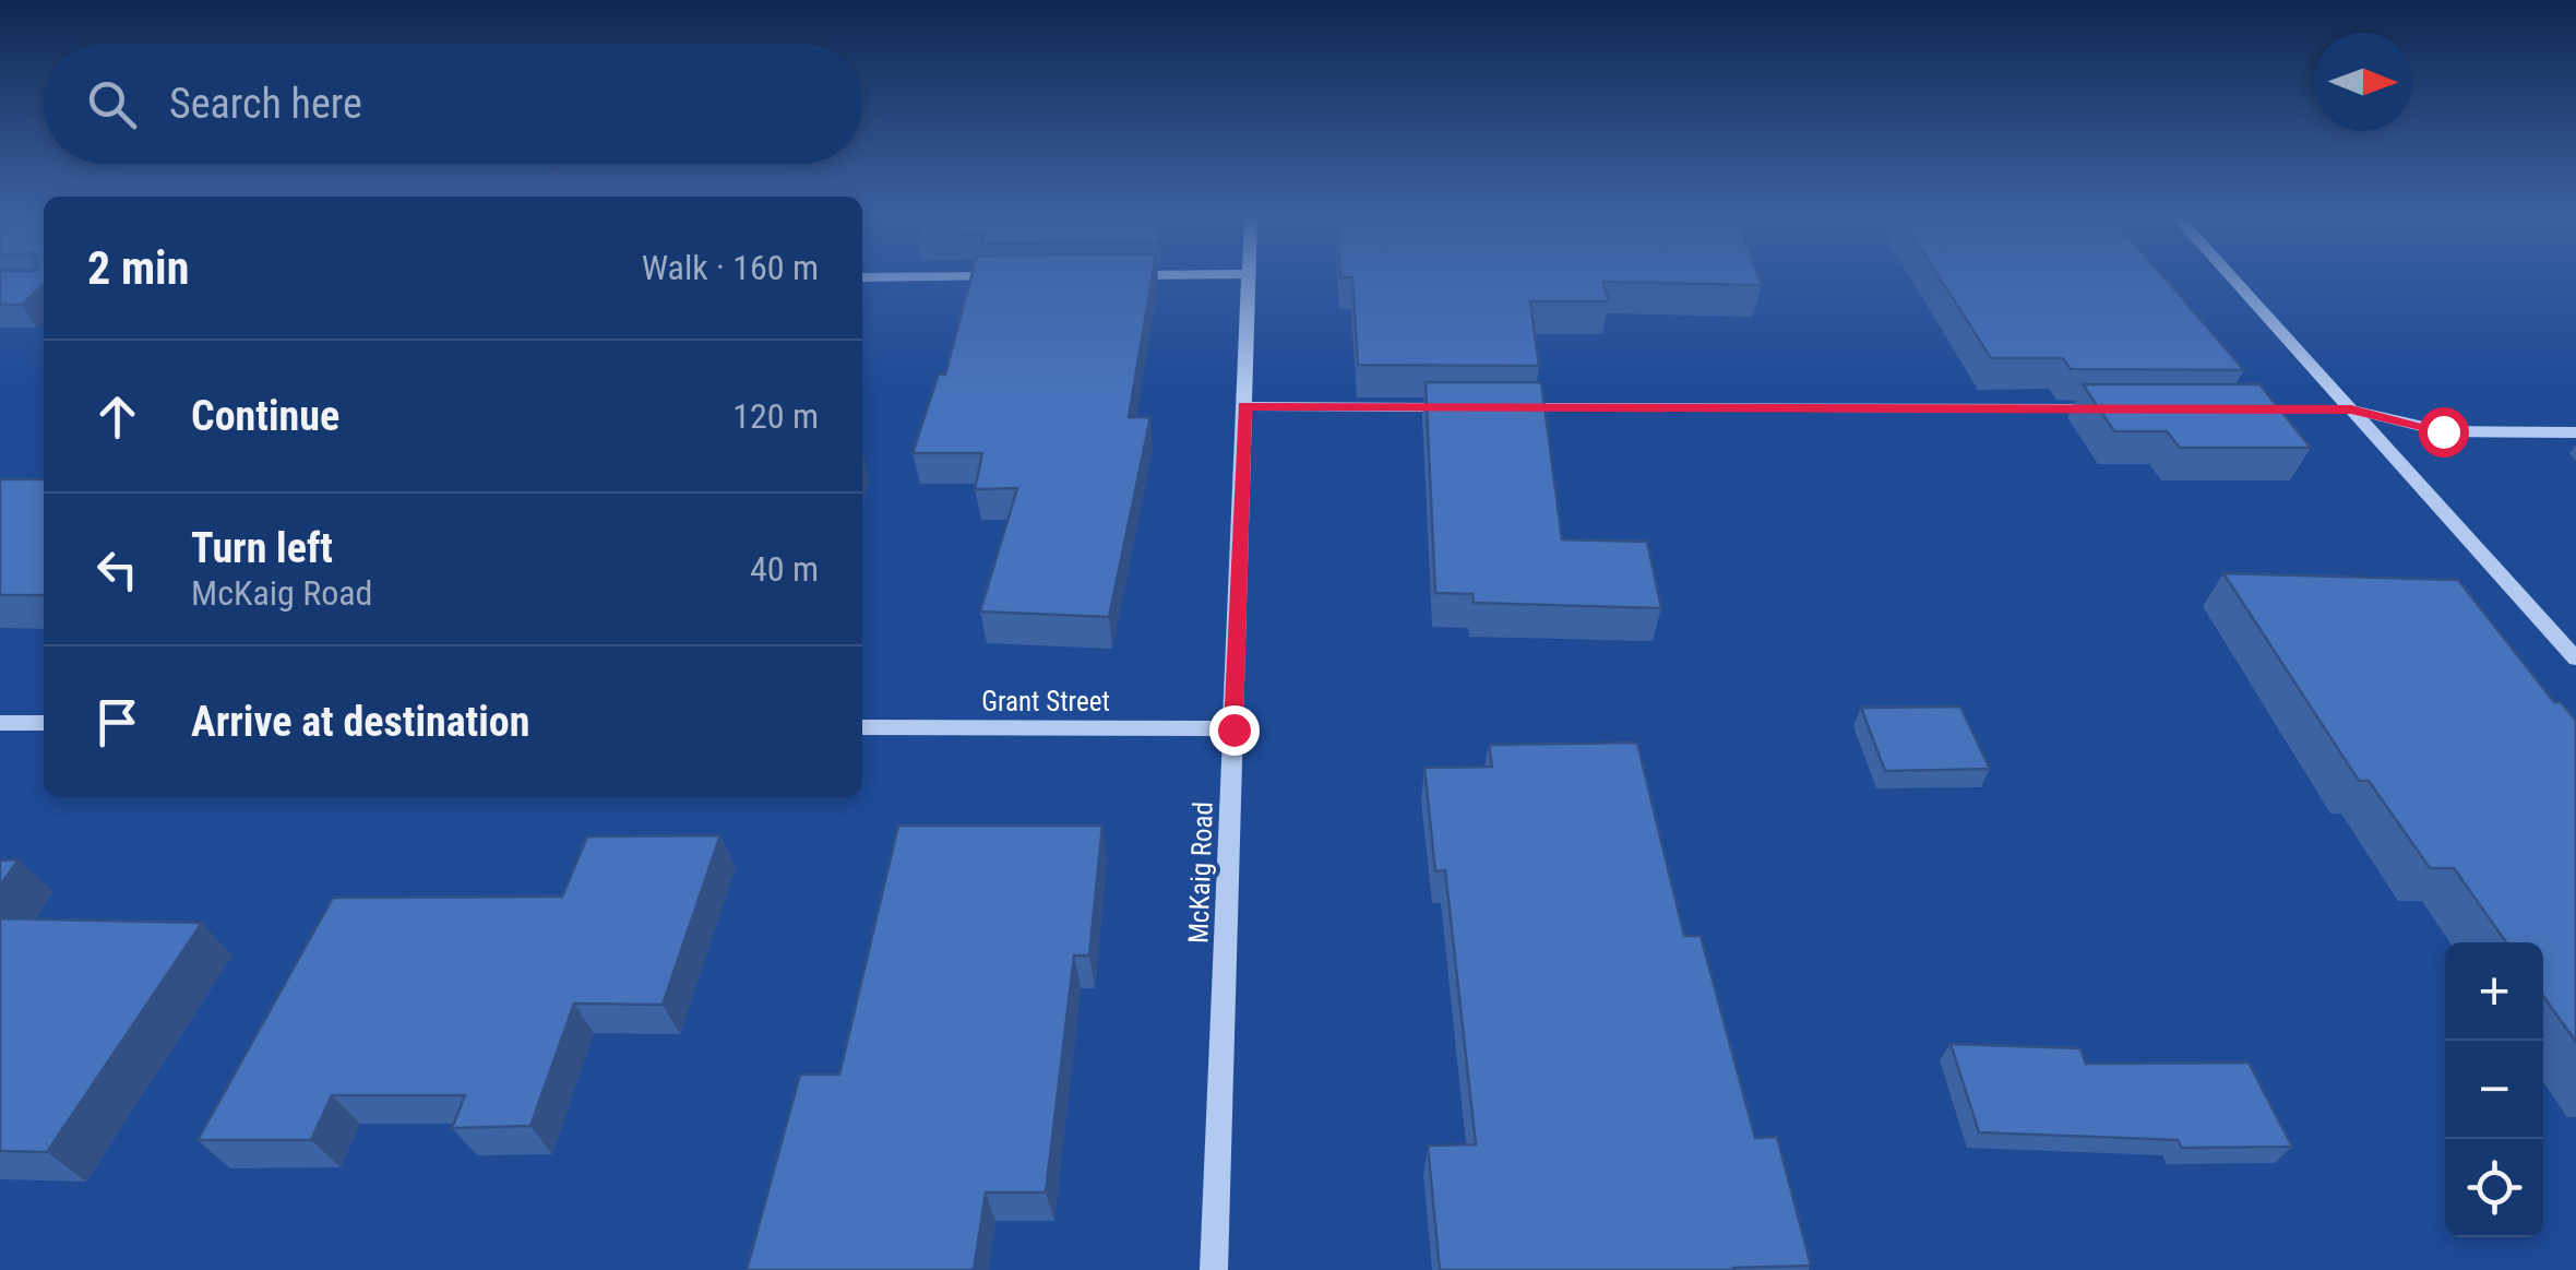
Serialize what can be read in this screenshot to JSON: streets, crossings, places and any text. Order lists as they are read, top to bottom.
{
  "streets": {
    "street": ["Grant Street", "McKaig Road"]
  },
  "crossings": [
    ["Grant Street", "McKaig Road"]
  ],
  "north": "right",
  "page": {
    "search": "Search here",
    "heading": ["2 min", "Walk · 160 m"],
    "list": [
      ["Continue", "120 m"],
      ["Turn left", "McKaig Road", "40 m"],
      "Arrive at destination"
    ],
    "map_buttons": ["+", "−"]
  }
}
